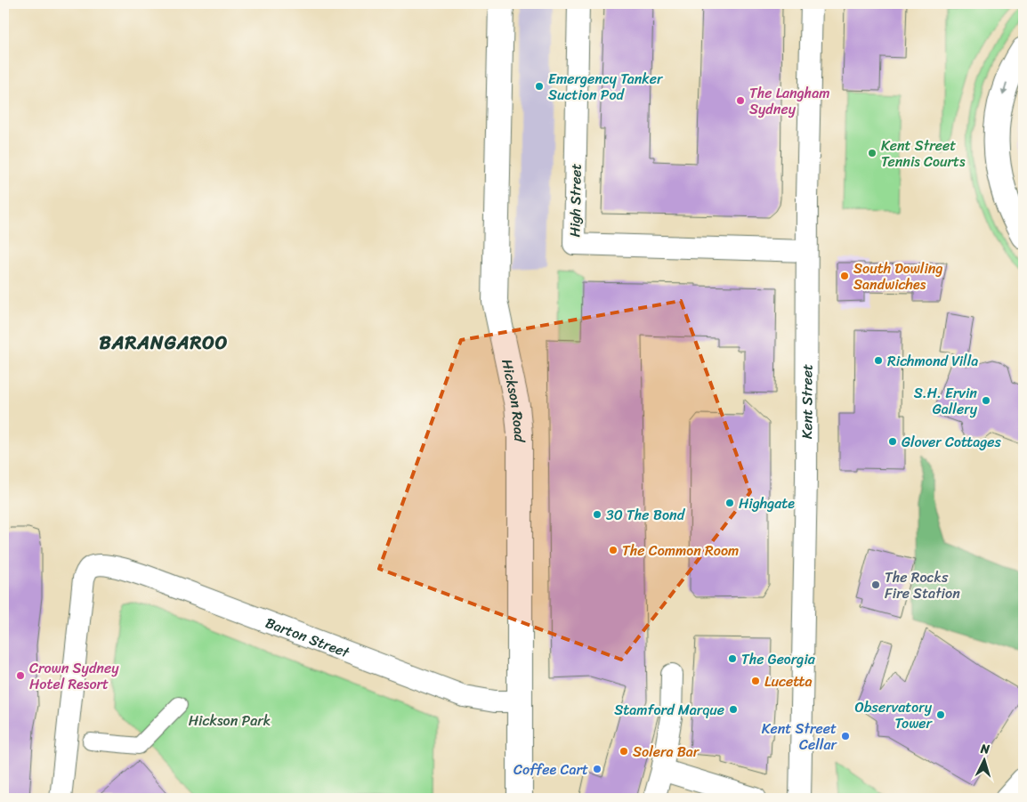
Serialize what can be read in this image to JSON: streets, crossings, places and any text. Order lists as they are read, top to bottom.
{
  "streets": {
    "main road": ["Hickson Road"],
    "street": ["High Street", "Kent Street", "Barton Street"]
  },
  "crossings": [
    ["High Street", "Kent Street"],
    ["Hickson Road", "Barton Street"]
  ],
  "districts": ["BARANGAROO"],
  "parks": ["Hickson Park"],
  "places": [
    "Emergency Tanker Suction Pod",
    "The Langham Sydney",
    "Kent Street Tennis Courts",
    "South Dowling Sandwiches",
    "Richmond Villa",
    "S.H. Ervin Gallery",
    "Glover Cottages",
    "Highgate",
    "30 The Bond",
    "The Common Room",
    "The Rocks Fire Station",
    "The Georgia",
    "Crown Sydney Hotel Resort",
    "Lucetta",
    "Stamford Marque",
    "Observatory Tower",
    "Kent Street Cellar",
    "Solera Bar",
    "Coffee Cart"
  ],
  "north": "top"
}
